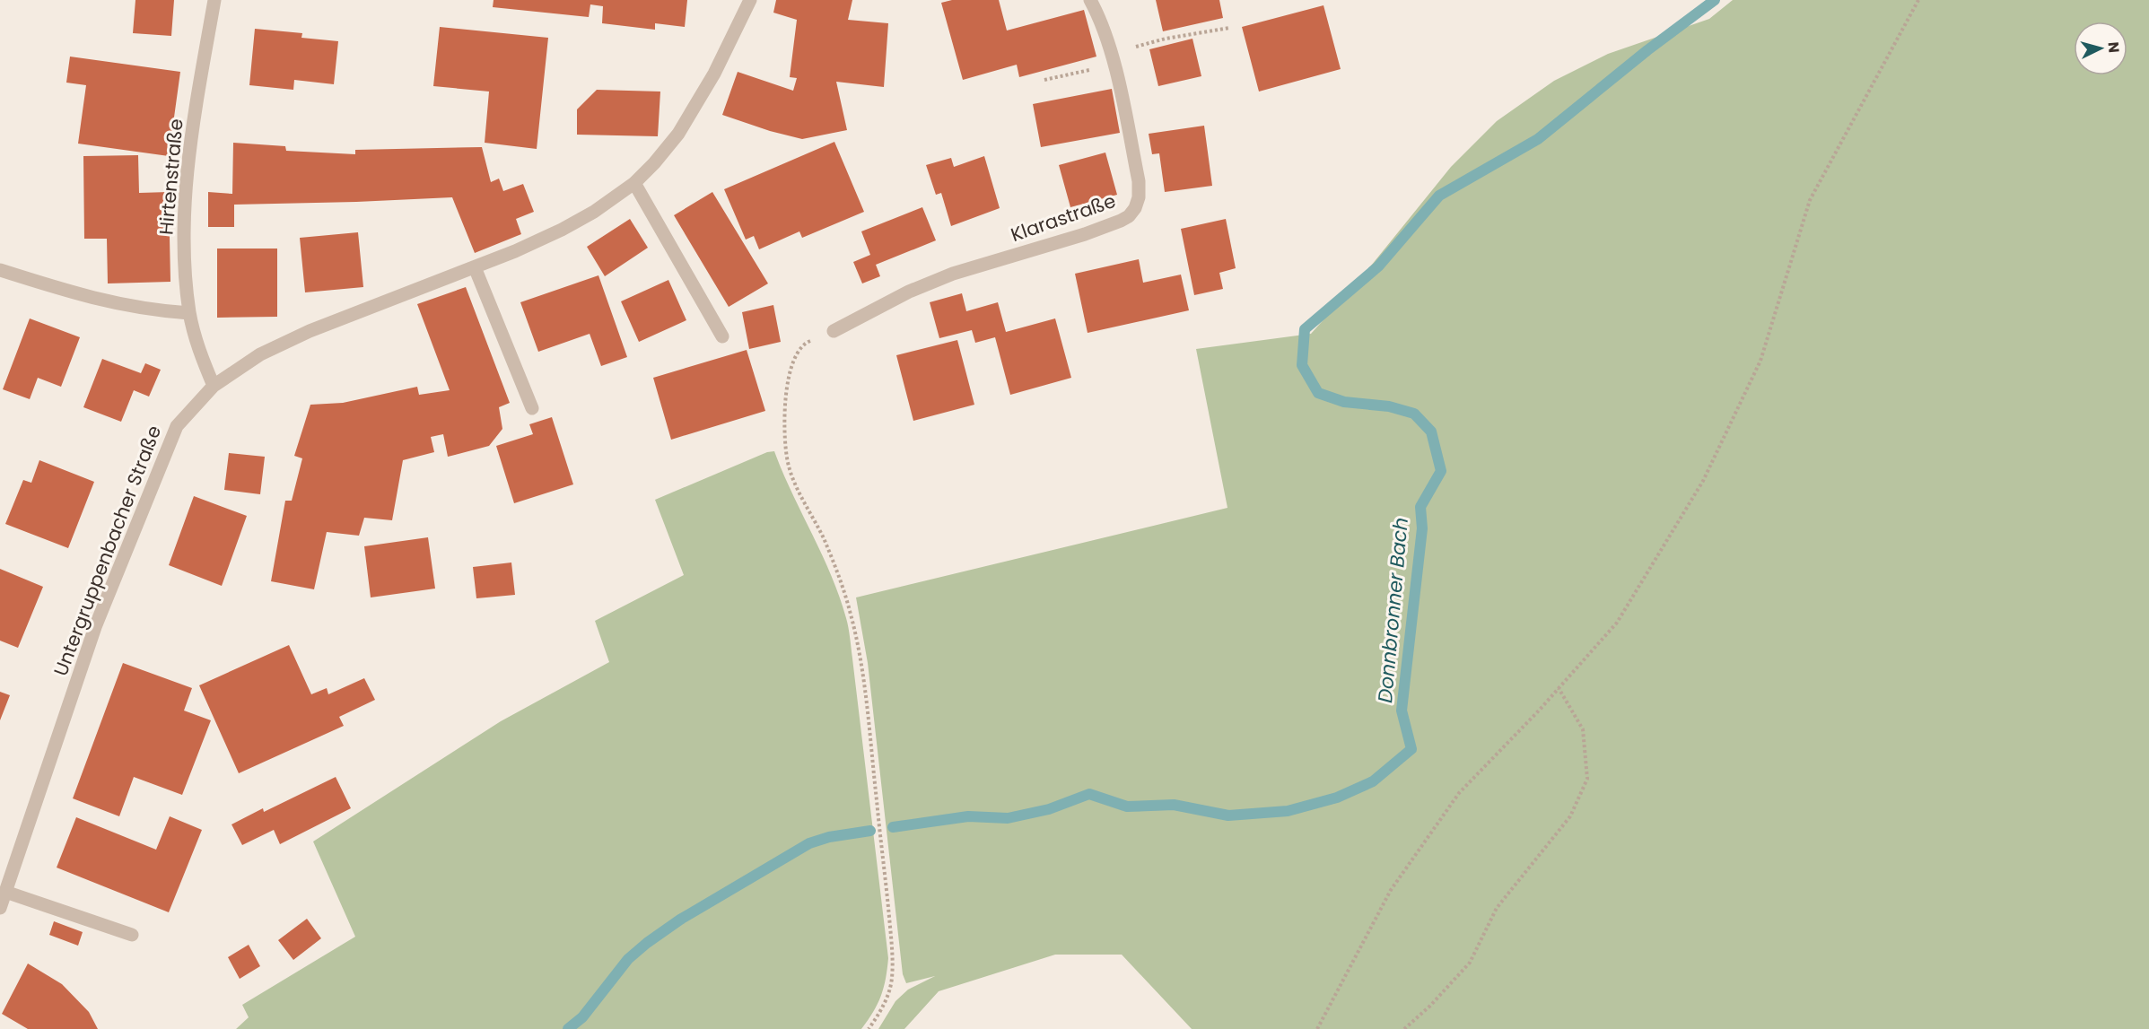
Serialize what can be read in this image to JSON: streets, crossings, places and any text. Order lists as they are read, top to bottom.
{
  "streets": {
    "street": ["Hirtenstraße", "Klarastraße", "Untergruppenbacher Straße"]
  },
  "crossings": [
    ["Hirtenstraße", "Untergruppenbacher Straße"]
  ],
  "water": ["Donnbronner Bach"],
  "north": "right"
}
